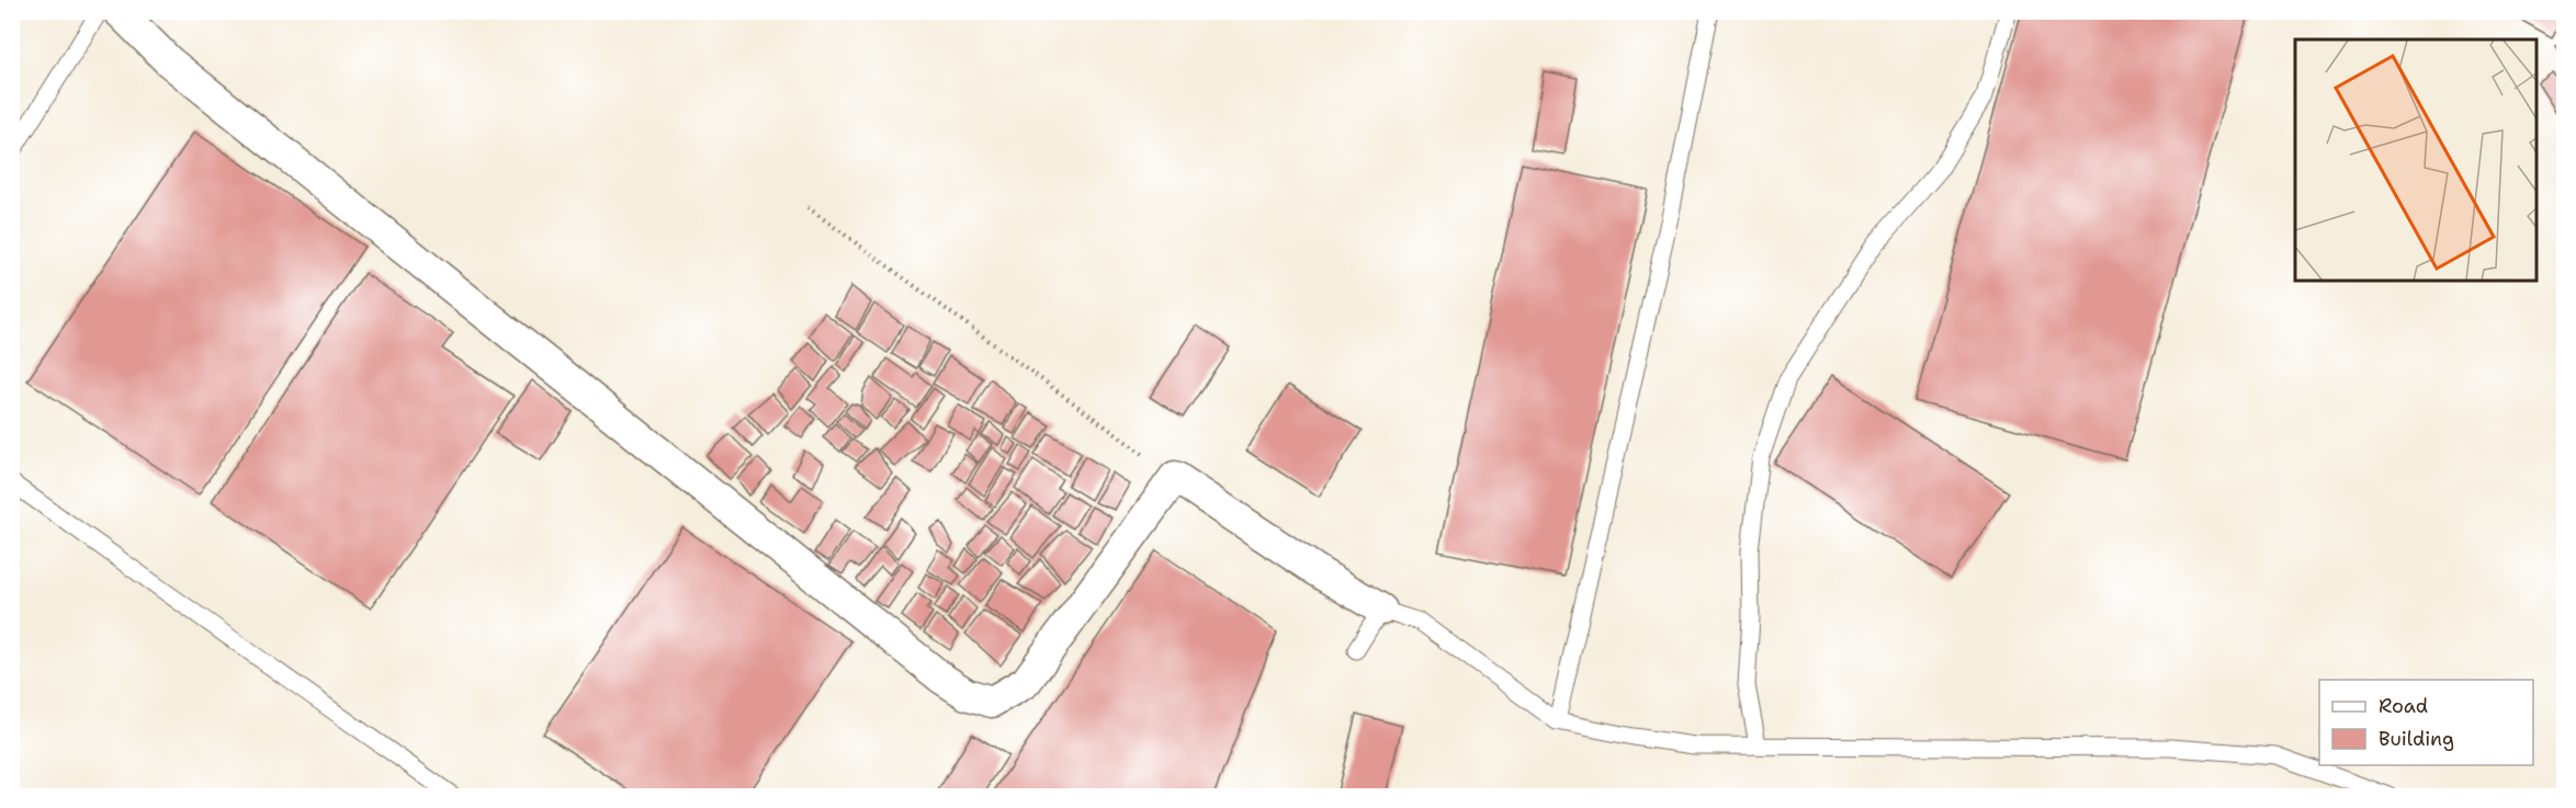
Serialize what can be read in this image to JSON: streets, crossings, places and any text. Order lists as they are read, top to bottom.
{
  "legend": ["Road", "Building"]
}
